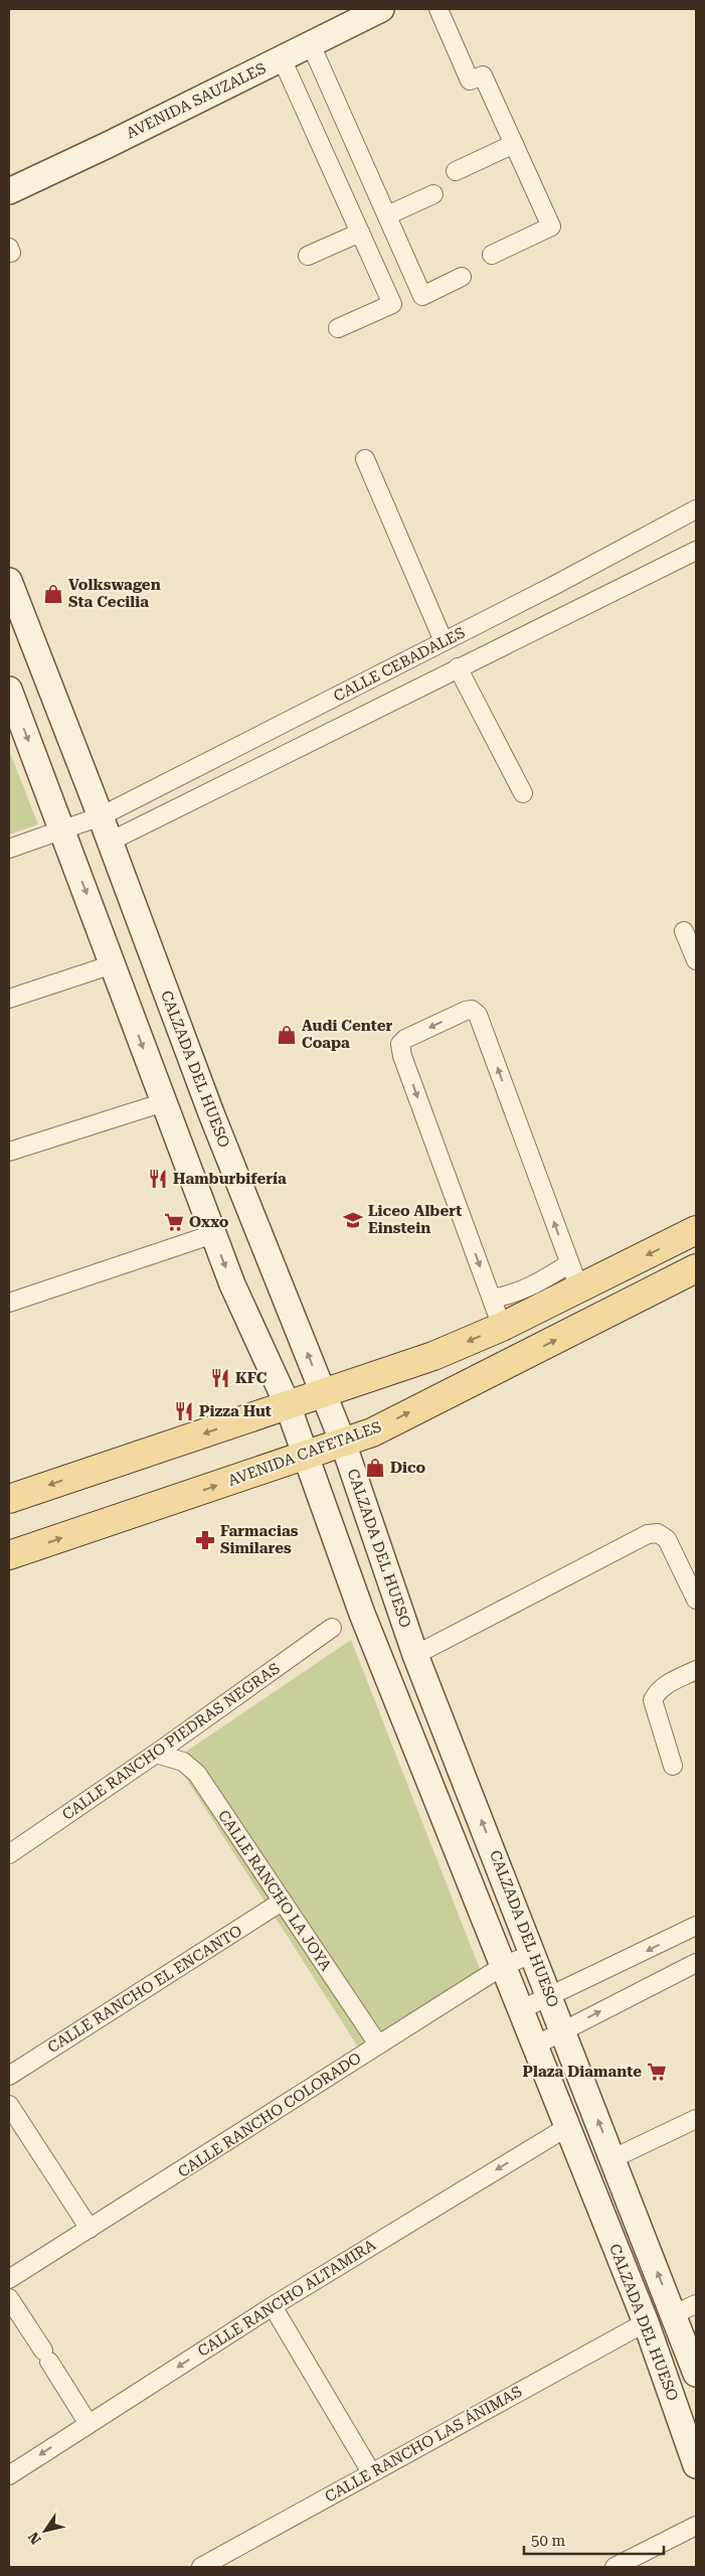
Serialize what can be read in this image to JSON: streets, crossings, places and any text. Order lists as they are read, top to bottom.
{
  "streets": {
    "main road": ["AVENIDA SAUZALES", "CALZADA DEL HUESO", "AVENIDA CAFETALES"],
    "street": [
      "CALLE CEBADALES",
      "CALLE RANCHO PIEDRAS NEGRAS",
      "CALLE RANCHO LA JOYA",
      "CALLE RANCHO EL ENCANTO",
      "CALLE RANCHO COLORADO",
      "CALLE RANCHO ALTAMIRA",
      "CALLE RANCHO LAS ÁNIMAS"
    ]
  },
  "crossings": [
    ["CALLE CEBADALES", "CALZADA DEL HUESO"],
    ["CALZADA DEL HUESO", "AVENIDA CAFETALES"],
    ["CALZADA DEL HUESO", "CALLE RANCHO COLORADO"],
    ["CALZADA DEL HUESO", "CALLE RANCHO ALTAMIRA"],
    ["CALZADA DEL HUESO", "CALLE RANCHO LAS ÁNIMAS"],
    ["CALLE RANCHO PIEDRAS NEGRAS", "CALLE RANCHO LA JOYA"],
    ["CALLE RANCHO LA JOYA", "CALLE RANCHO EL ENCANTO"],
    ["CALLE RANCHO LA JOYA", "CALLE RANCHO COLORADO"]
  ],
  "one_way": ["CALLE RANCHO ALTAMIRA"],
  "places": {
    "shop": ["Volkswagen Sta Cecilia", "Audi Center Coapa", "Dico"],
    "restaurant": ["Hamburbifería", "KFC", "Pizza Hut"],
    "school or university": ["Liceo Albert Einstein"],
    "supermarket": ["Oxxo", "Plaza Diamante"],
    "pharmacy": ["Farmacias Similares"]
  },
  "scale_bar": "50 m",
  "north": "bottom left"
}
